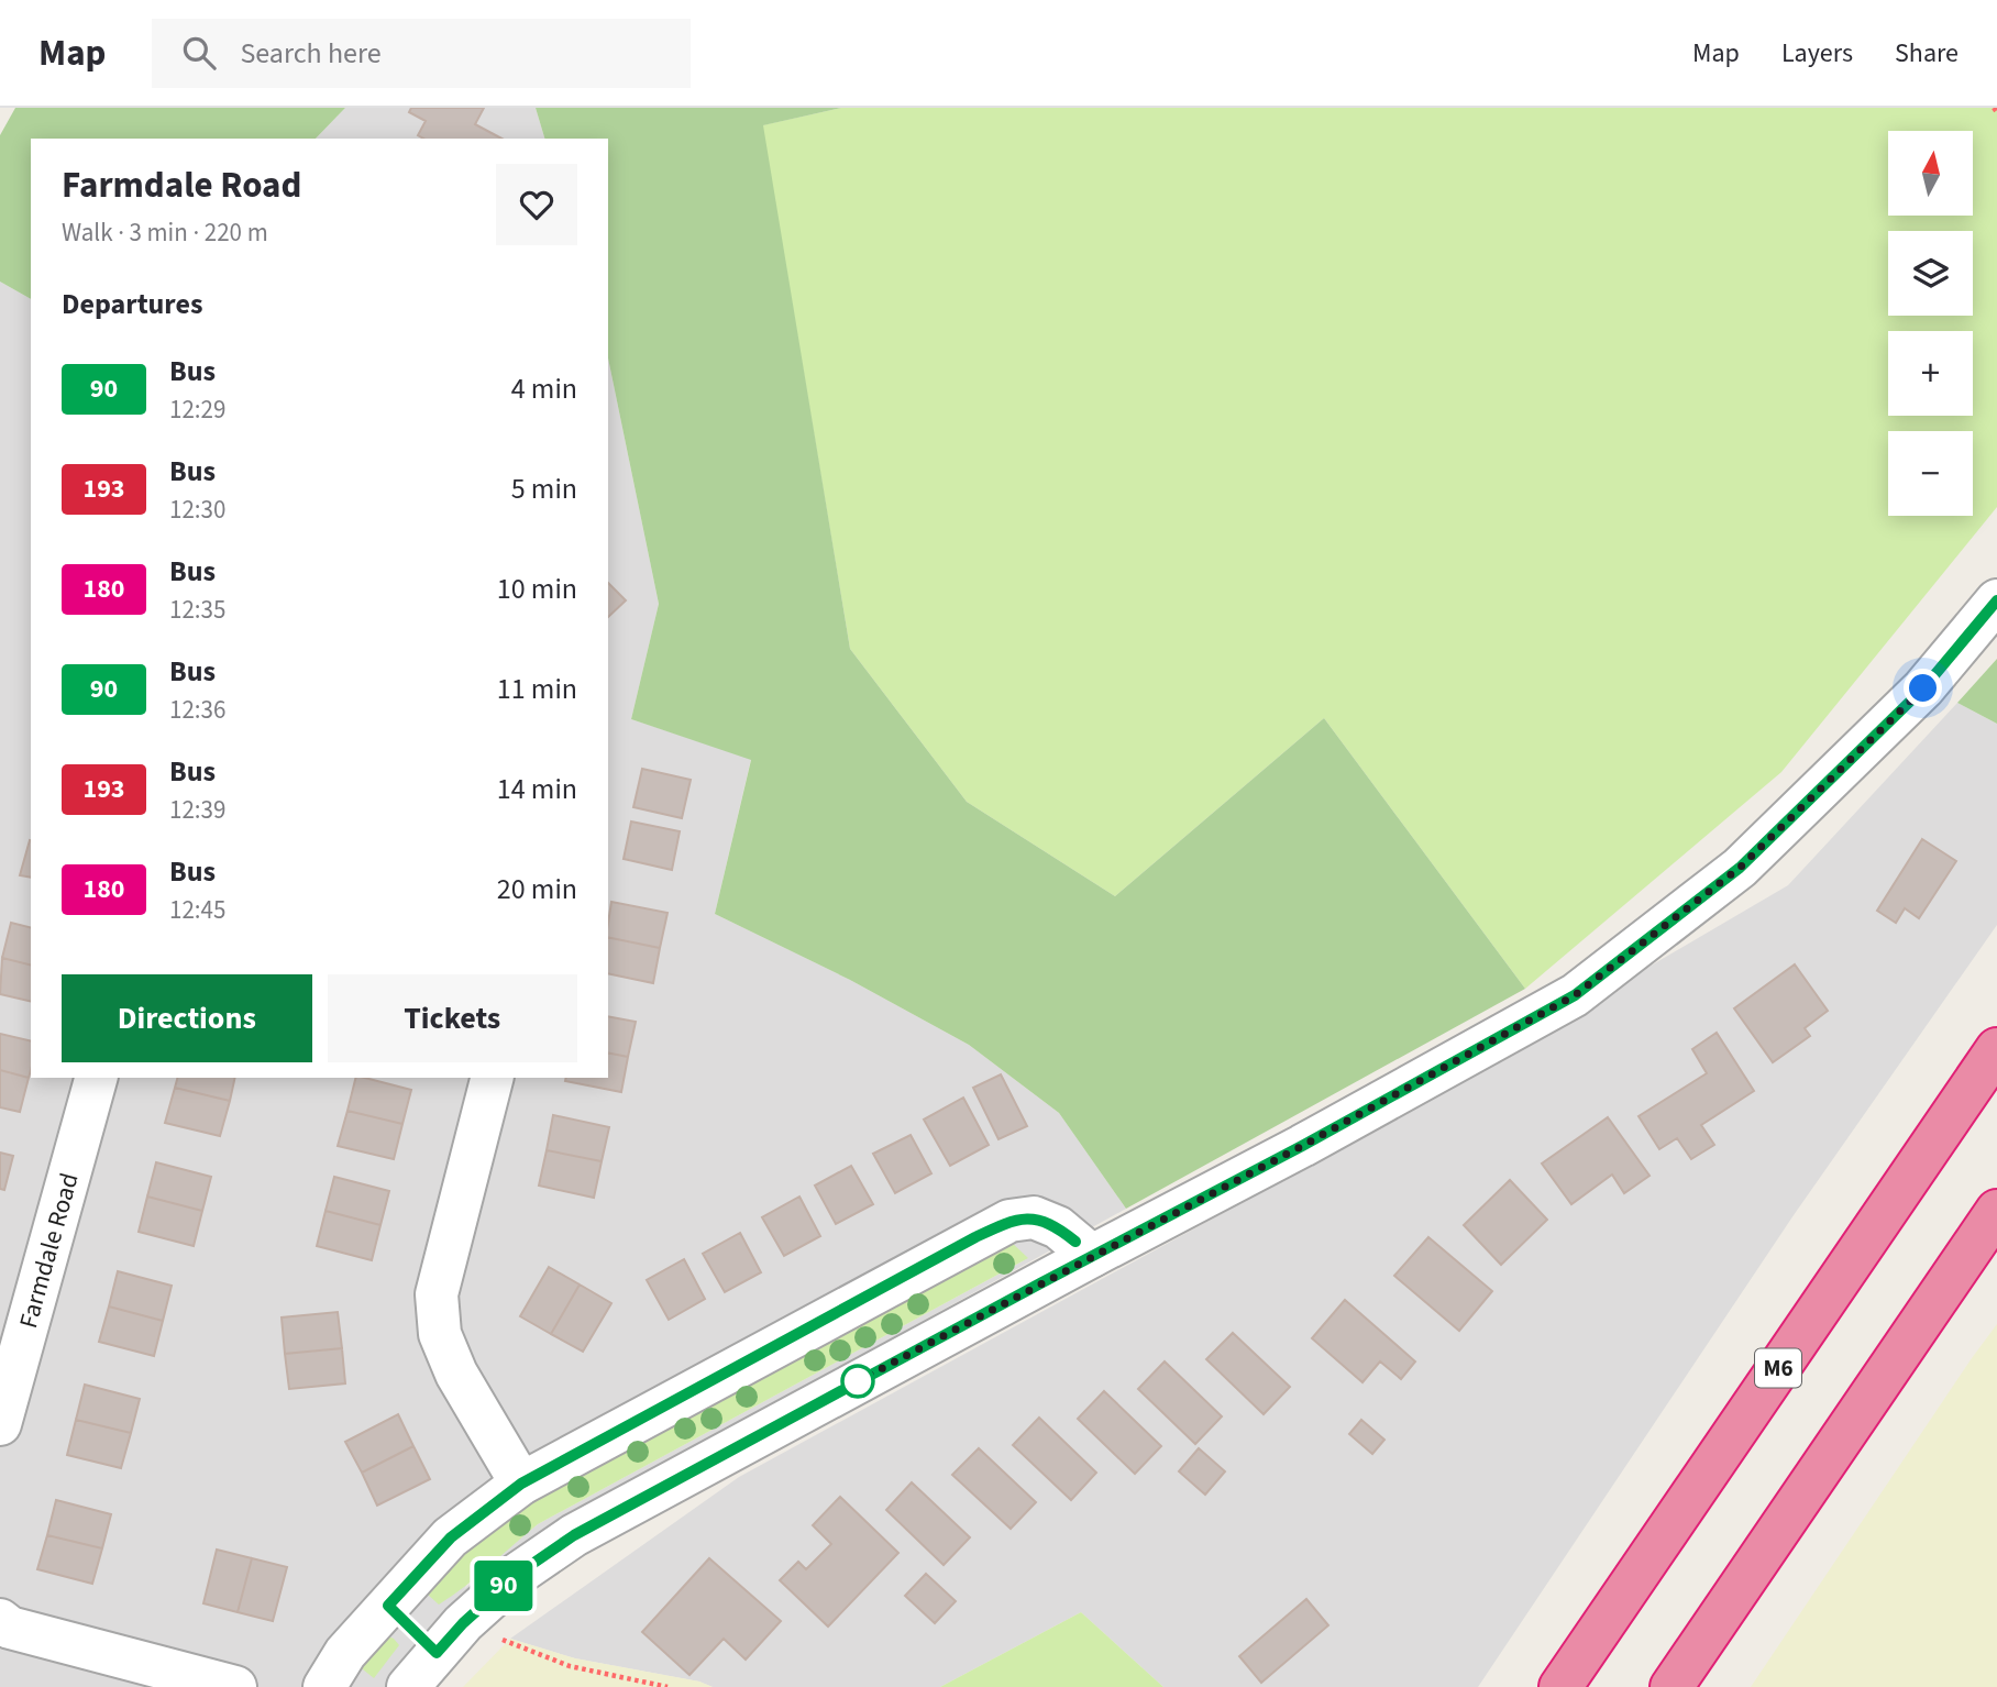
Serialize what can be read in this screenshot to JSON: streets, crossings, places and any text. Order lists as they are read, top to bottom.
{
  "streets": {
    "highway": ["M6"],
    "street": ["Farmdale Road"]
  },
  "lines": ["bus line 90"],
  "north": "top",
  "page": {
    "header": "Map",
    "search": "Search here",
    "nav": ["Map", "Layers", "Share"],
    "on_map": "90",
    "map_buttons": ["+", "−"],
    "heading": [
      ["Farmdale Road", "Walk · 3 min · 220 m"],
      "Departures"
    ],
    "list": [
      {
        "mark": "90",
        "name": "Bus",
        "note": "12:29",
        "value": "4 min"
      },
      {
        "mark": "193",
        "name": "Bus",
        "note": "12:30",
        "value": "5 min"
      },
      {
        "mark": "180",
        "name": "Bus",
        "note": "12:35",
        "value": "10 min"
      },
      {
        "mark": "90",
        "name": "Bus",
        "note": "12:36",
        "value": "11 min"
      },
      {
        "mark": "193",
        "name": "Bus",
        "note": "12:39",
        "value": "14 min"
      },
      {
        "mark": "180",
        "name": "Bus",
        "note": "12:45",
        "value": "20 min"
      }
    ],
    "buttons": ["Directions", "Tickets"]
  }
}
